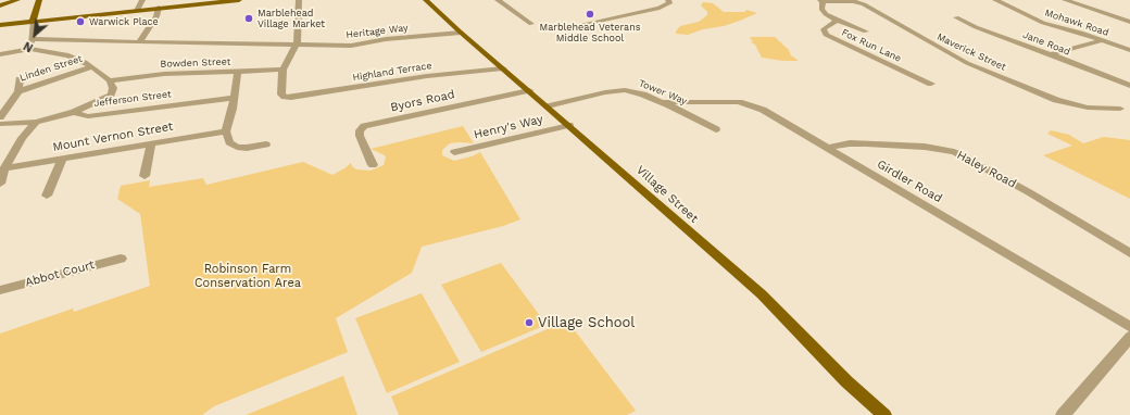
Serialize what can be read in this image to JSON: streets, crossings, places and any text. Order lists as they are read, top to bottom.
{
  "streets": {
    "main road": ["Village Street"],
    "street": [
      "Mohawk Road",
      "Heritage Way",
      "Jane Road",
      "Fox Run Lane",
      "Maverick Street",
      "Bowden Street",
      "Linden Street",
      "Highland Terrace",
      "Tower Way",
      "Jefferson Street",
      "Byors Road",
      "Henry's Way",
      "Mount Vernon Street",
      "Haley Road",
      "Girdler Road",
      "Abbot Court"
    ]
  },
  "crossings": [
    ["Heritage Way", "Village Street"],
    ["Bowden Street", "Highland Terrace"],
    ["Linden Street", "Jefferson Street"],
    ["Highland Terrace", "Village Street"],
    ["Tower Way", "Girdler Road"],
    ["Tower Way", "Village Street"],
    ["Byors Road", "Village Street"],
    ["Henry's Way", "Village Street"],
    ["Haley Road", "Girdler Road"]
  ],
  "parks": ["Robinson Farm Conservation Area"],
  "places": [
    "Marblehead Veterans Middle School",
    "Marblehead Village Market",
    "Warwick Place",
    "Village School"
  ],
  "north": "bottom left"
}
